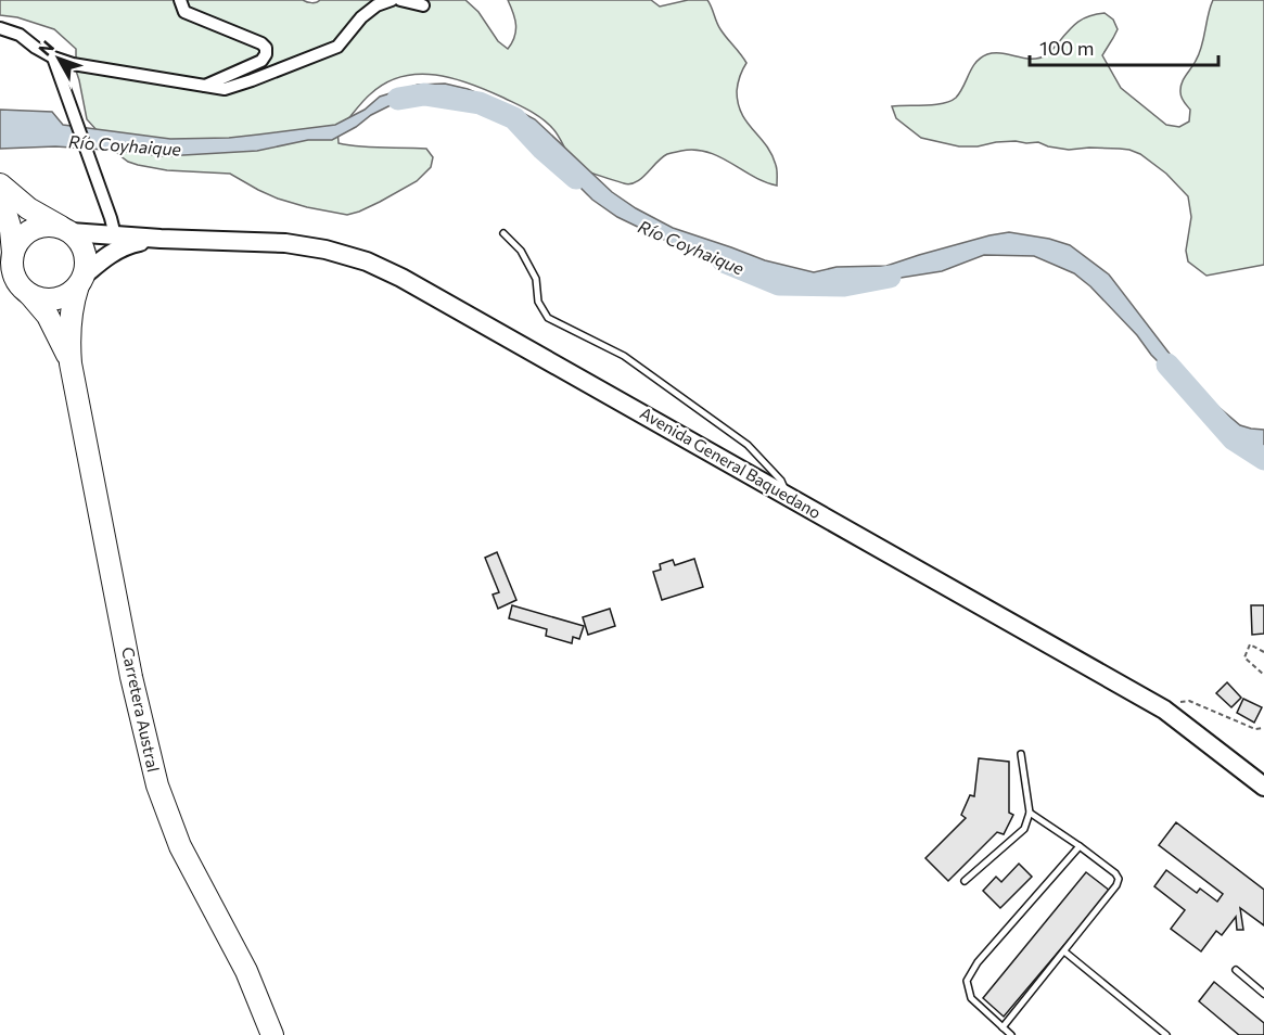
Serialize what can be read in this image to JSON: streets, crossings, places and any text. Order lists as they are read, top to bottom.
{
  "streets": {
    "highway": ["Carretera Austral"],
    "main road": ["Avenida General Baquedano"]
  },
  "crossings": [
    ["Avenida General Baquedano", "Carretera Austral"]
  ],
  "water": ["Río Coyhaique"],
  "scale_bar": "100 m",
  "north": "top left"
}
